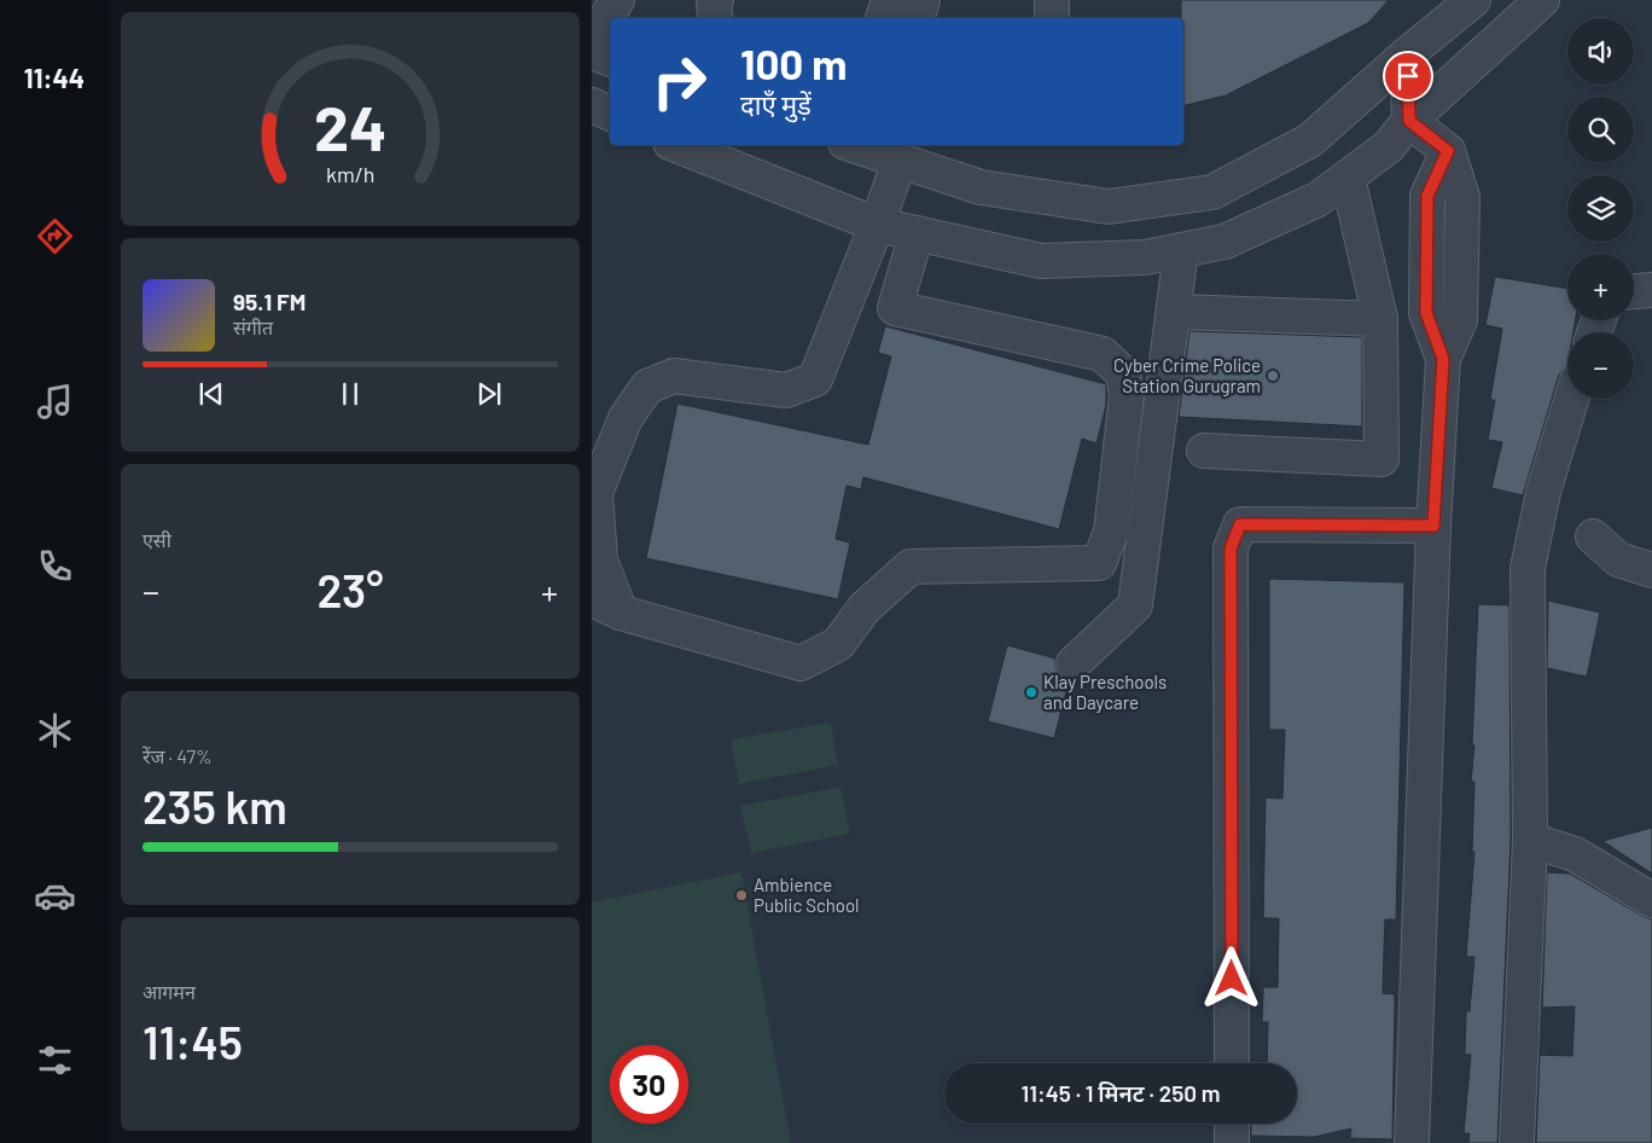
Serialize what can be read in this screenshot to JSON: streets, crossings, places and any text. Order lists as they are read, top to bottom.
{
  "places": ["Cyber Crime Police Station Gurugram", "Klay Preschools and Daycare", "Ambience Public School"],
  "page": {
    "tabs": "11:44",
    "map_buttons": ["+", "−"],
    "turn": ["100 m", "दाएँ मुड़ें"],
    "song": ["95.1 FM", "संगीत"],
    "tile": [
      "एसी",
      ["रेंज · 47%", "235 km"],
      ["आगमन", "11:45"]
    ],
    "heat": ["−", "23°", "+"],
    "limit": "30",
    "trip": "11:45 · 1 मिनट · 250 m",
    "gauge": ["24", "km/h"]
  }
}
